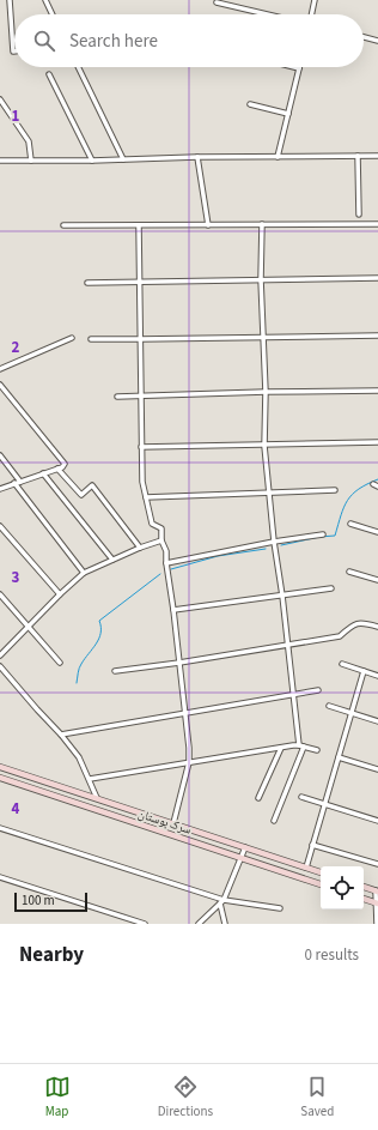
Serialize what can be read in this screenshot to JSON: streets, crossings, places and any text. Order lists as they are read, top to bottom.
{
  "streets": {
    "street": ["سرک بوستان"]
  },
  "scale_bar": "100 m",
  "page": {
    "search": "Search here",
    "scale": "100 m",
    "heading": ["Nearby", "0 results"],
    "nav": ["Map", "Directions", "Saved"]
  },
  "grid": {
    "rows": [
      "1",
      "2",
      "3",
      "4"
    ]
  }
}
